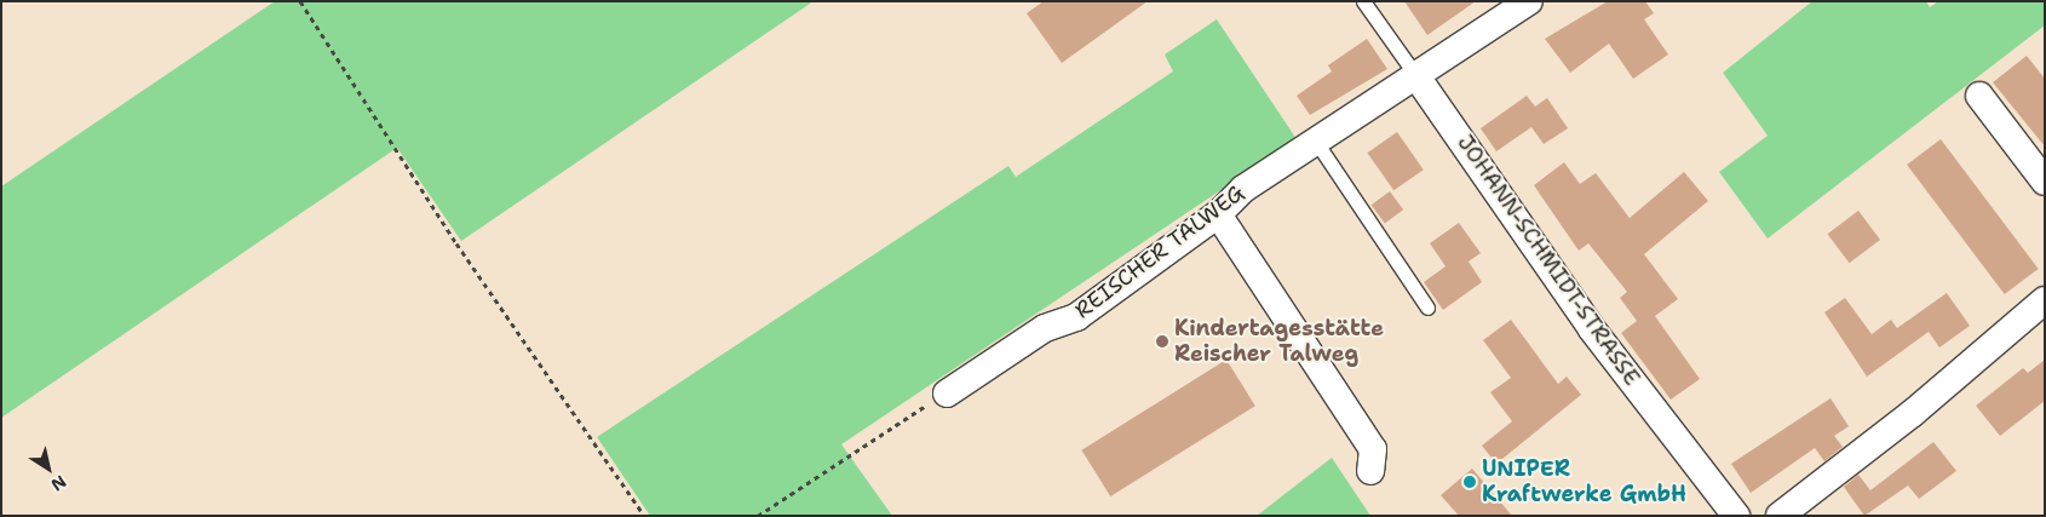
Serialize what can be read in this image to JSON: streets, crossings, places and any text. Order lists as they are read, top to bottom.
{
  "streets": {
    "street": ["REISCHER TALWEG", "JOHANN-SCHMIDT-STRASSE"]
  },
  "crossings": [
    ["REISCHER TALWEG", "JOHANN-SCHMIDT-STRASSE"]
  ],
  "places": ["Kindertagesstätte Reischer Talweg", "UNIPER Kraftwerke GmbH"],
  "north": "bottom right"
}
